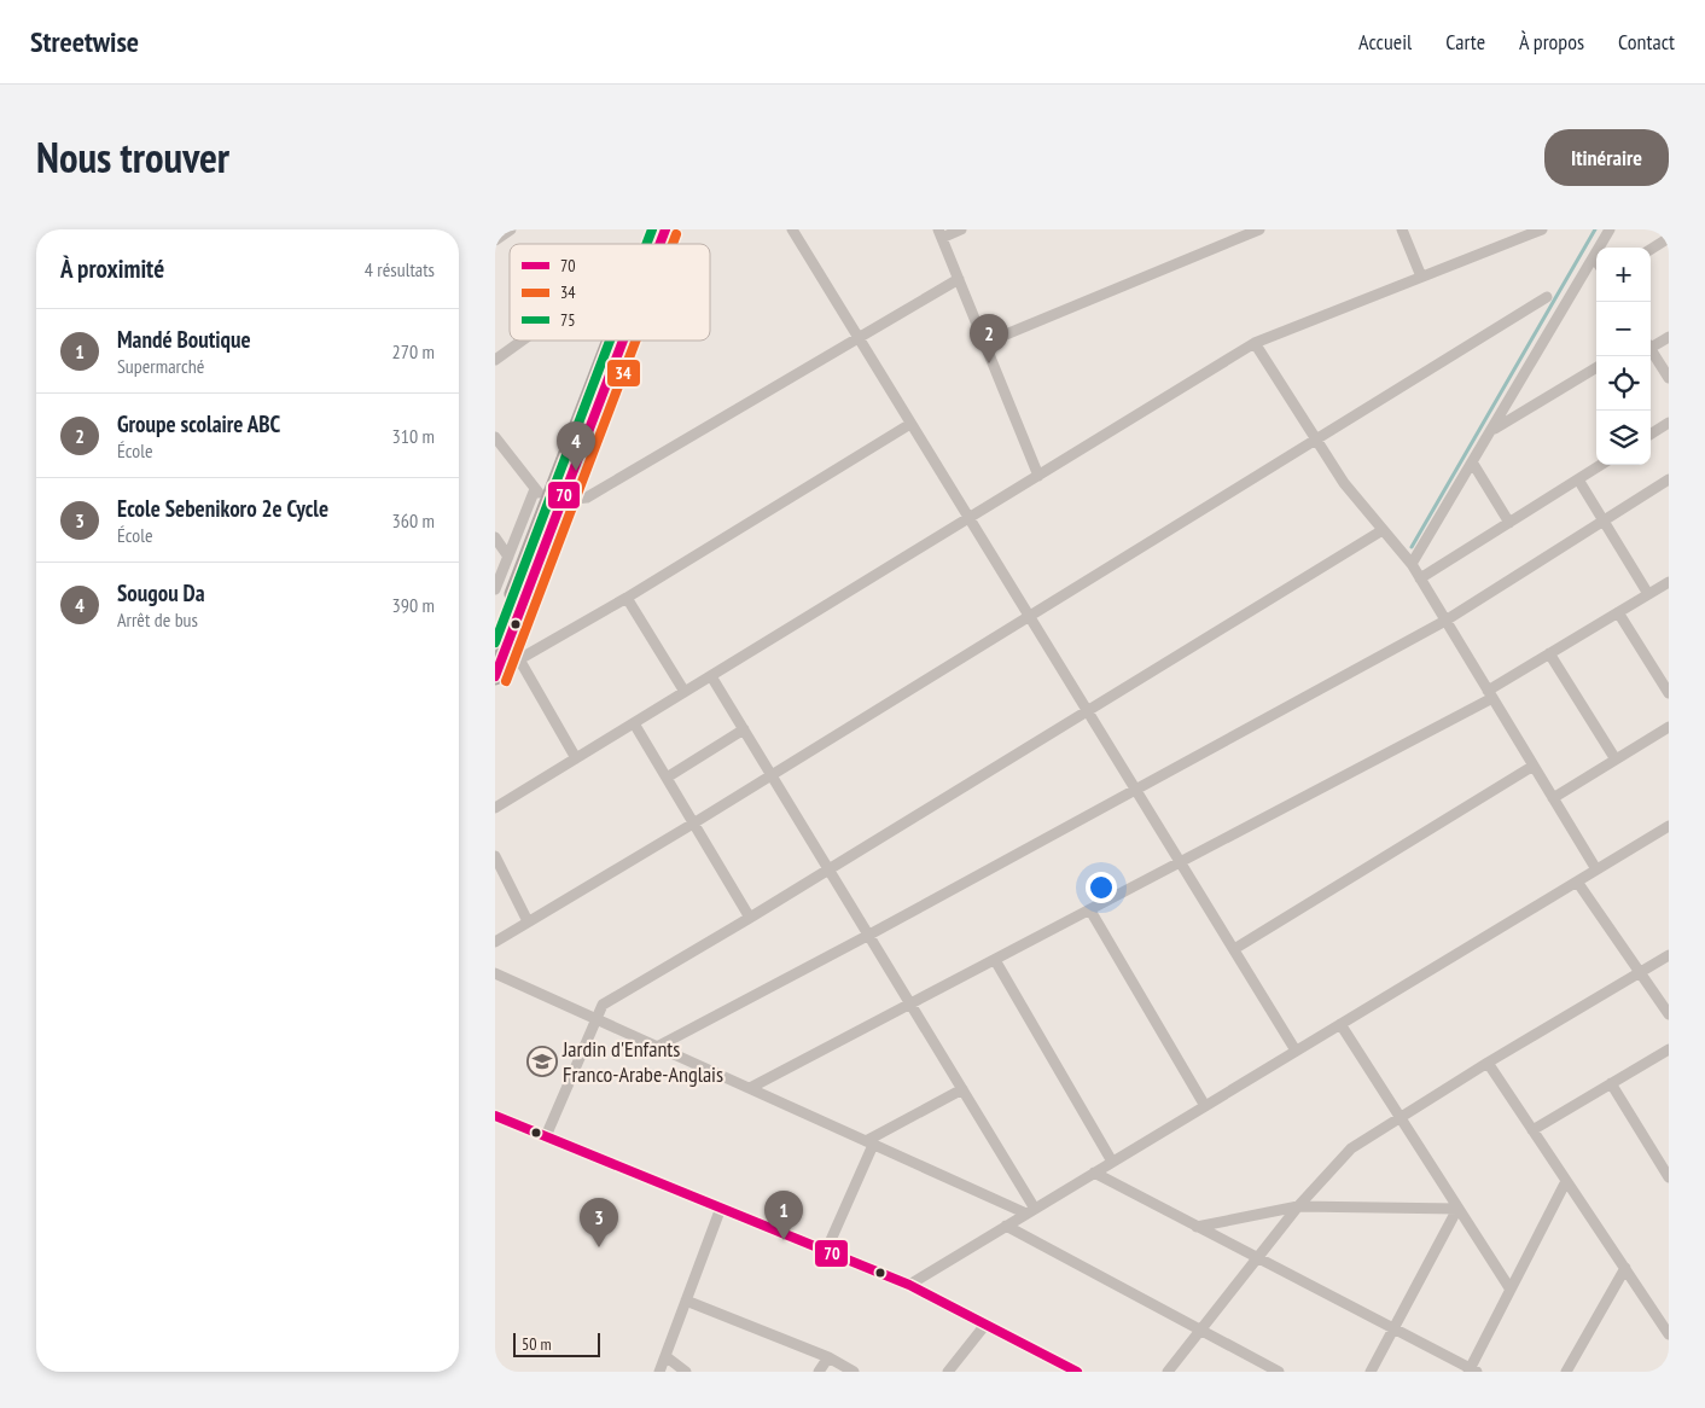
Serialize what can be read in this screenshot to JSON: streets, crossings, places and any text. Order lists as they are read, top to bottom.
{
  "places": {
    "school or university": ["Jardin d'Enfants Franco-Arabe-Anglais"]
  },
  "lines": ["transit line 70", "transit line 75", "transit line 34"],
  "legend": ["70", "34", "75"],
  "scale_bar": "50 m",
  "page": {
    "header": "Streetwise",
    "nav": [
      "Accueil",
      "Carte",
      "À propos",
      "Contact"
    ],
    "title": "Nous trouver",
    "buttons": "Itinéraire",
    "heading": ["À proximité", "4 résultats"],
    "map_buttons": ["+", "−"],
    "list": [
      {
        "mark": "1",
        "name": "Mandé Boutique",
        "note": "Supermarché",
        "value": "270 m"
      },
      {
        "mark": "2",
        "name": "Groupe scolaire ABC",
        "note": "École",
        "value": "310 m"
      },
      {
        "mark": "3",
        "name": "Ecole Sebenikoro 2e Cycle",
        "note": "École",
        "value": "360 m"
      },
      {
        "mark": "4",
        "name": "Sougou Da",
        "note": "Arrêt de bus",
        "value": "390 m"
      }
    ],
    "pins": [
      "2",
      "4",
      "1",
      "3"
    ],
    "scale": "50 m"
  }
}
